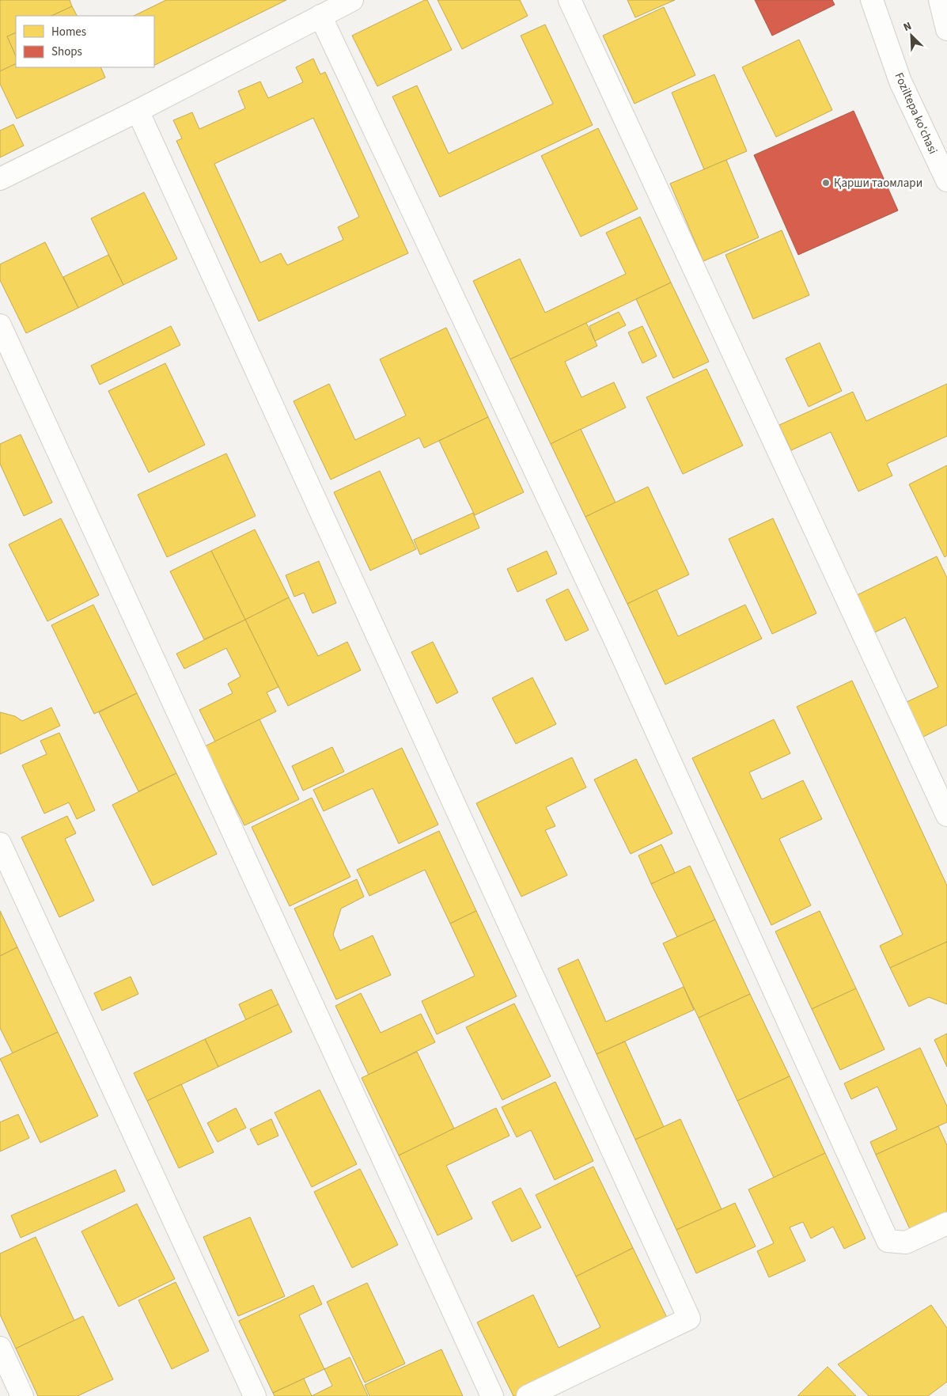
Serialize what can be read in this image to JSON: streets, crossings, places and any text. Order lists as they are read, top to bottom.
{
  "streets": {
    "street": ["Foziltepa ko'chasi"]
  },
  "places": ["Қарши таомлари"],
  "legend": ["Homes", "Shops"],
  "north": "top left"
}
